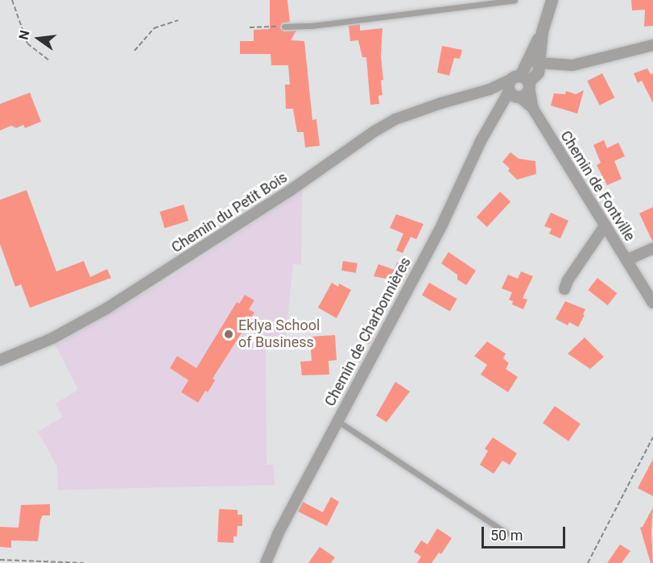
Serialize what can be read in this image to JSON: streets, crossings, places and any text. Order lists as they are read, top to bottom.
{
  "streets": {
    "street": ["Chemin de Fontville", "Chemin du Petit Bois", "Chemin de Charbonnières"]
  },
  "crossings": [
    ["Chemin de Fontville", "Chemin du Petit Bois"],
    ["Chemin de Fontville", "Chemin de Charbonnières"],
    ["Chemin du Petit Bois", "Chemin de Charbonnières"]
  ],
  "places": ["Eklya School of Business"],
  "scale_bar": "50 m",
  "north": "left"
}
